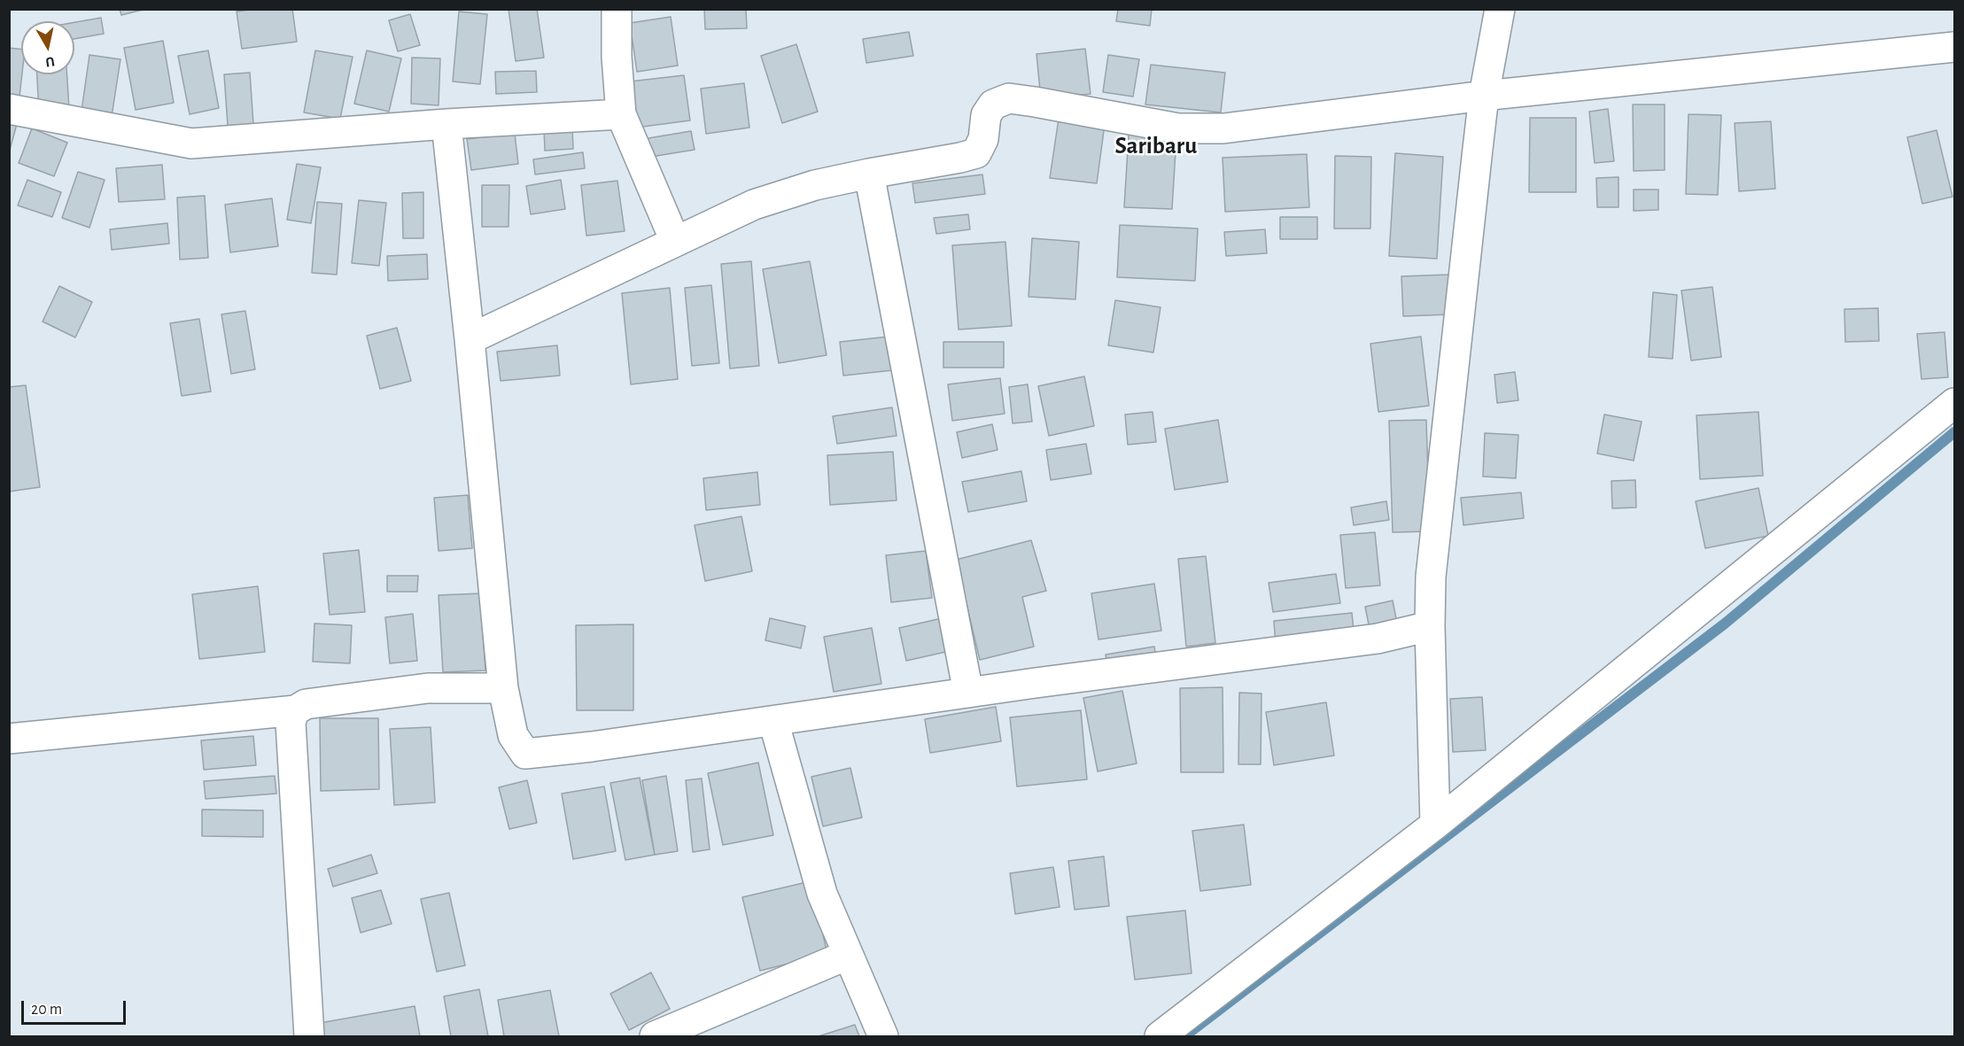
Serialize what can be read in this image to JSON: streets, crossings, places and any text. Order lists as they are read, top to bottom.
{
  "districts": ["Saribaru"],
  "scale_bar": "20 m",
  "north": "bottom"
}
